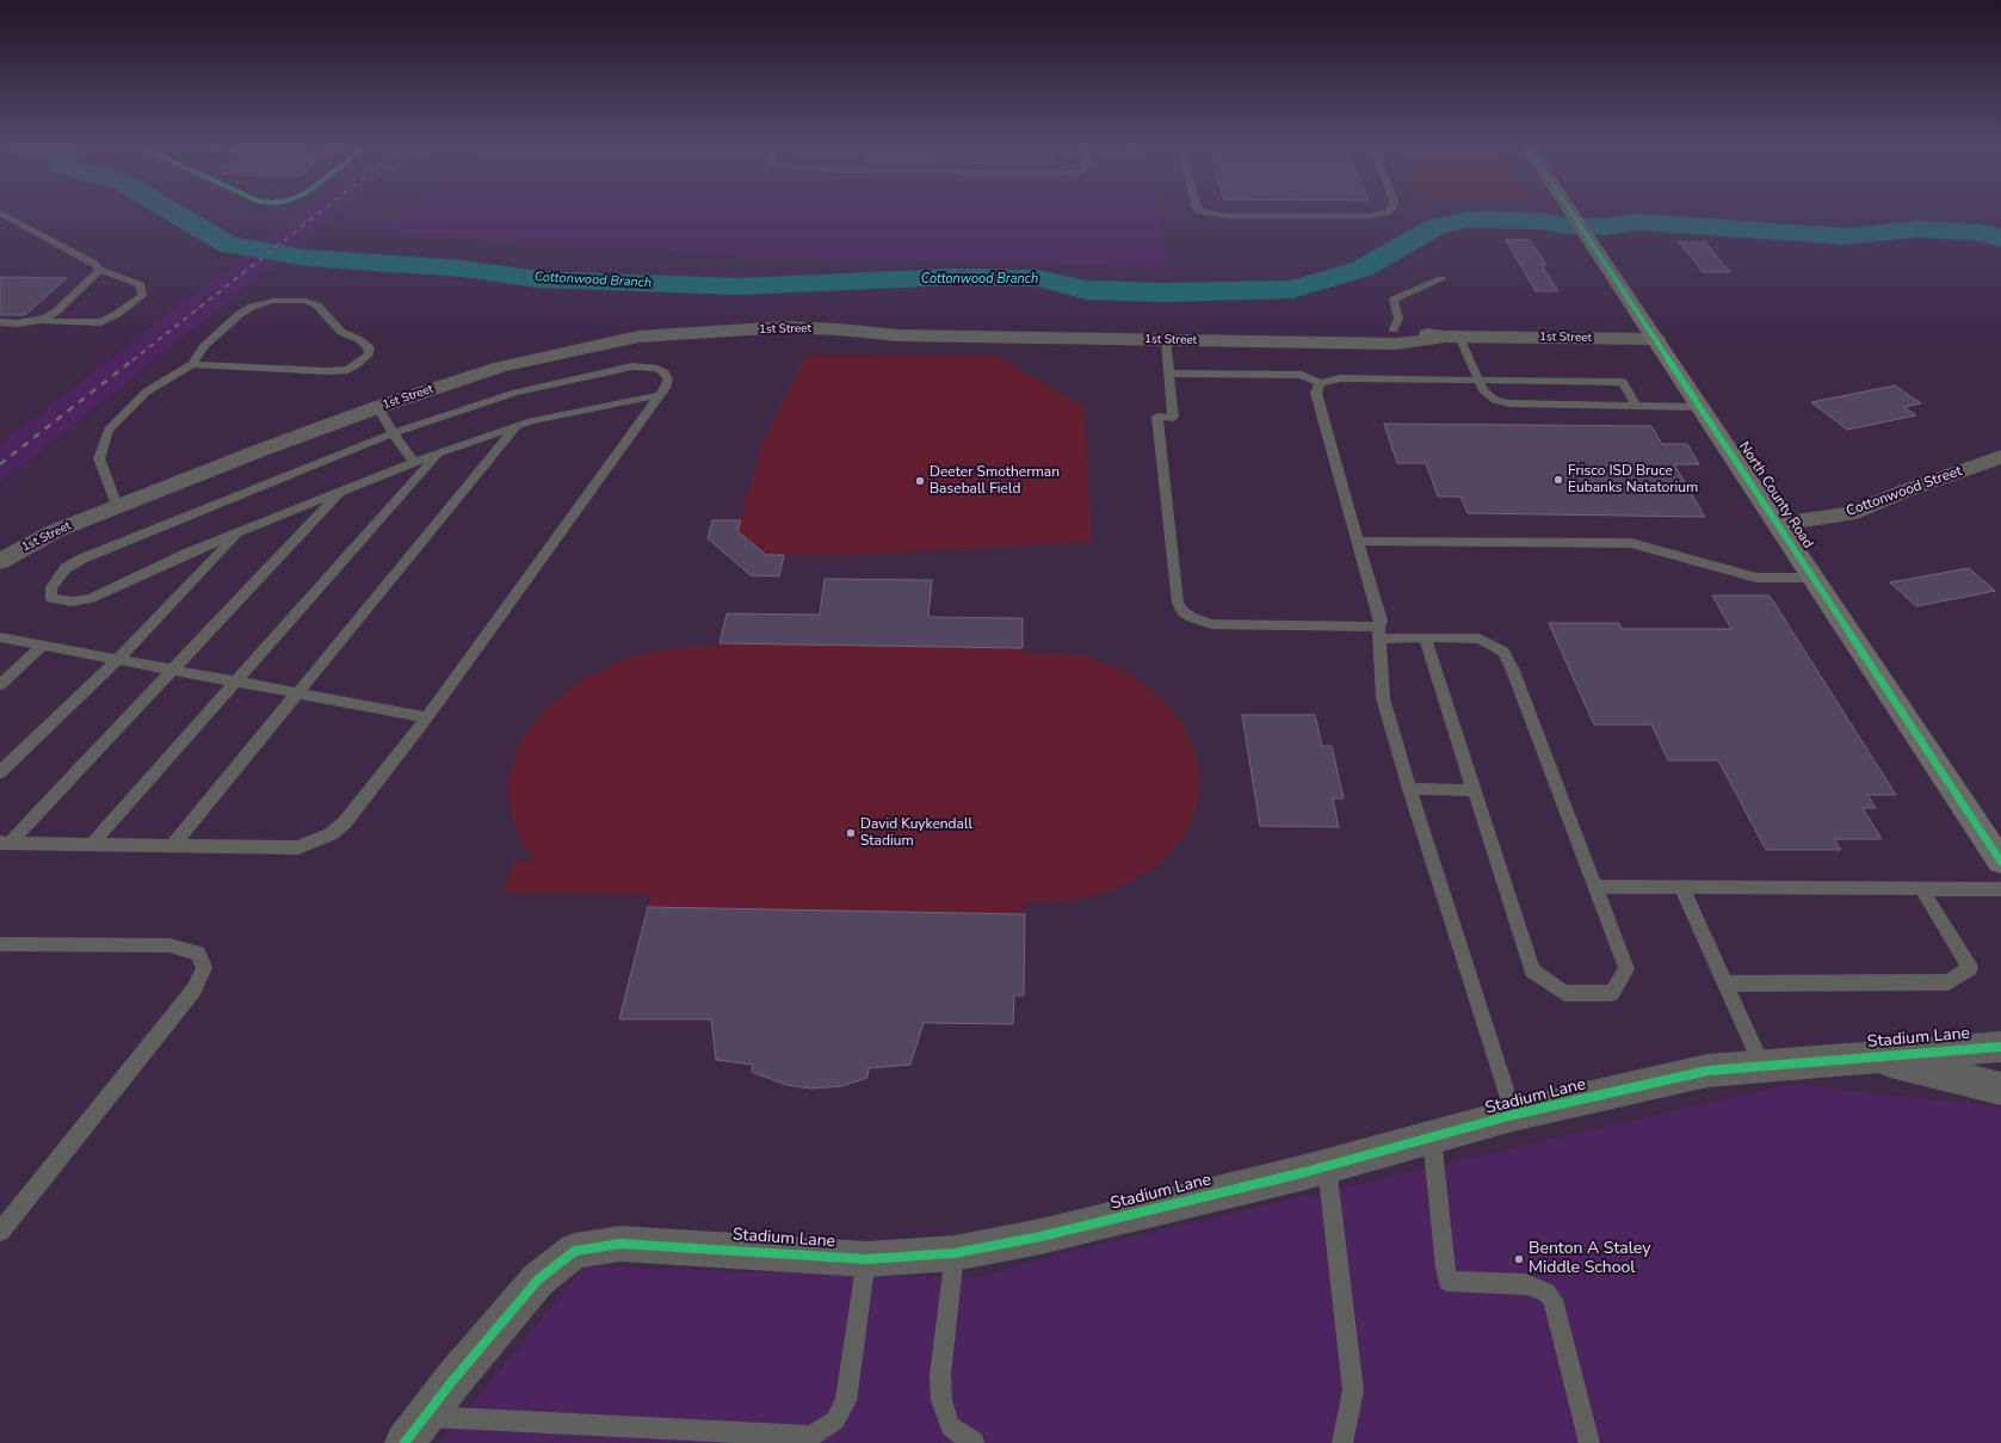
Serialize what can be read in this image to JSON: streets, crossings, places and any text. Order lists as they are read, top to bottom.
{
  "streets": {
    "street": [
      "1st Street",
      "Cottonwood Street",
      "North County Road",
      "Stadium Lane"
    ]
  },
  "crossings": [
    ["1st Street", "North County Road"],
    ["Cottonwood Street", "North County Road"]
  ],
  "water": ["Cottonwood Branch"],
  "places": [
    "Frisco ISD Bruce Eubanks Natatorium",
    "Deeter Smotherman Baseball Field",
    "David Kuykendall Stadium",
    "Benton A Staley Middle School"
  ]
}
